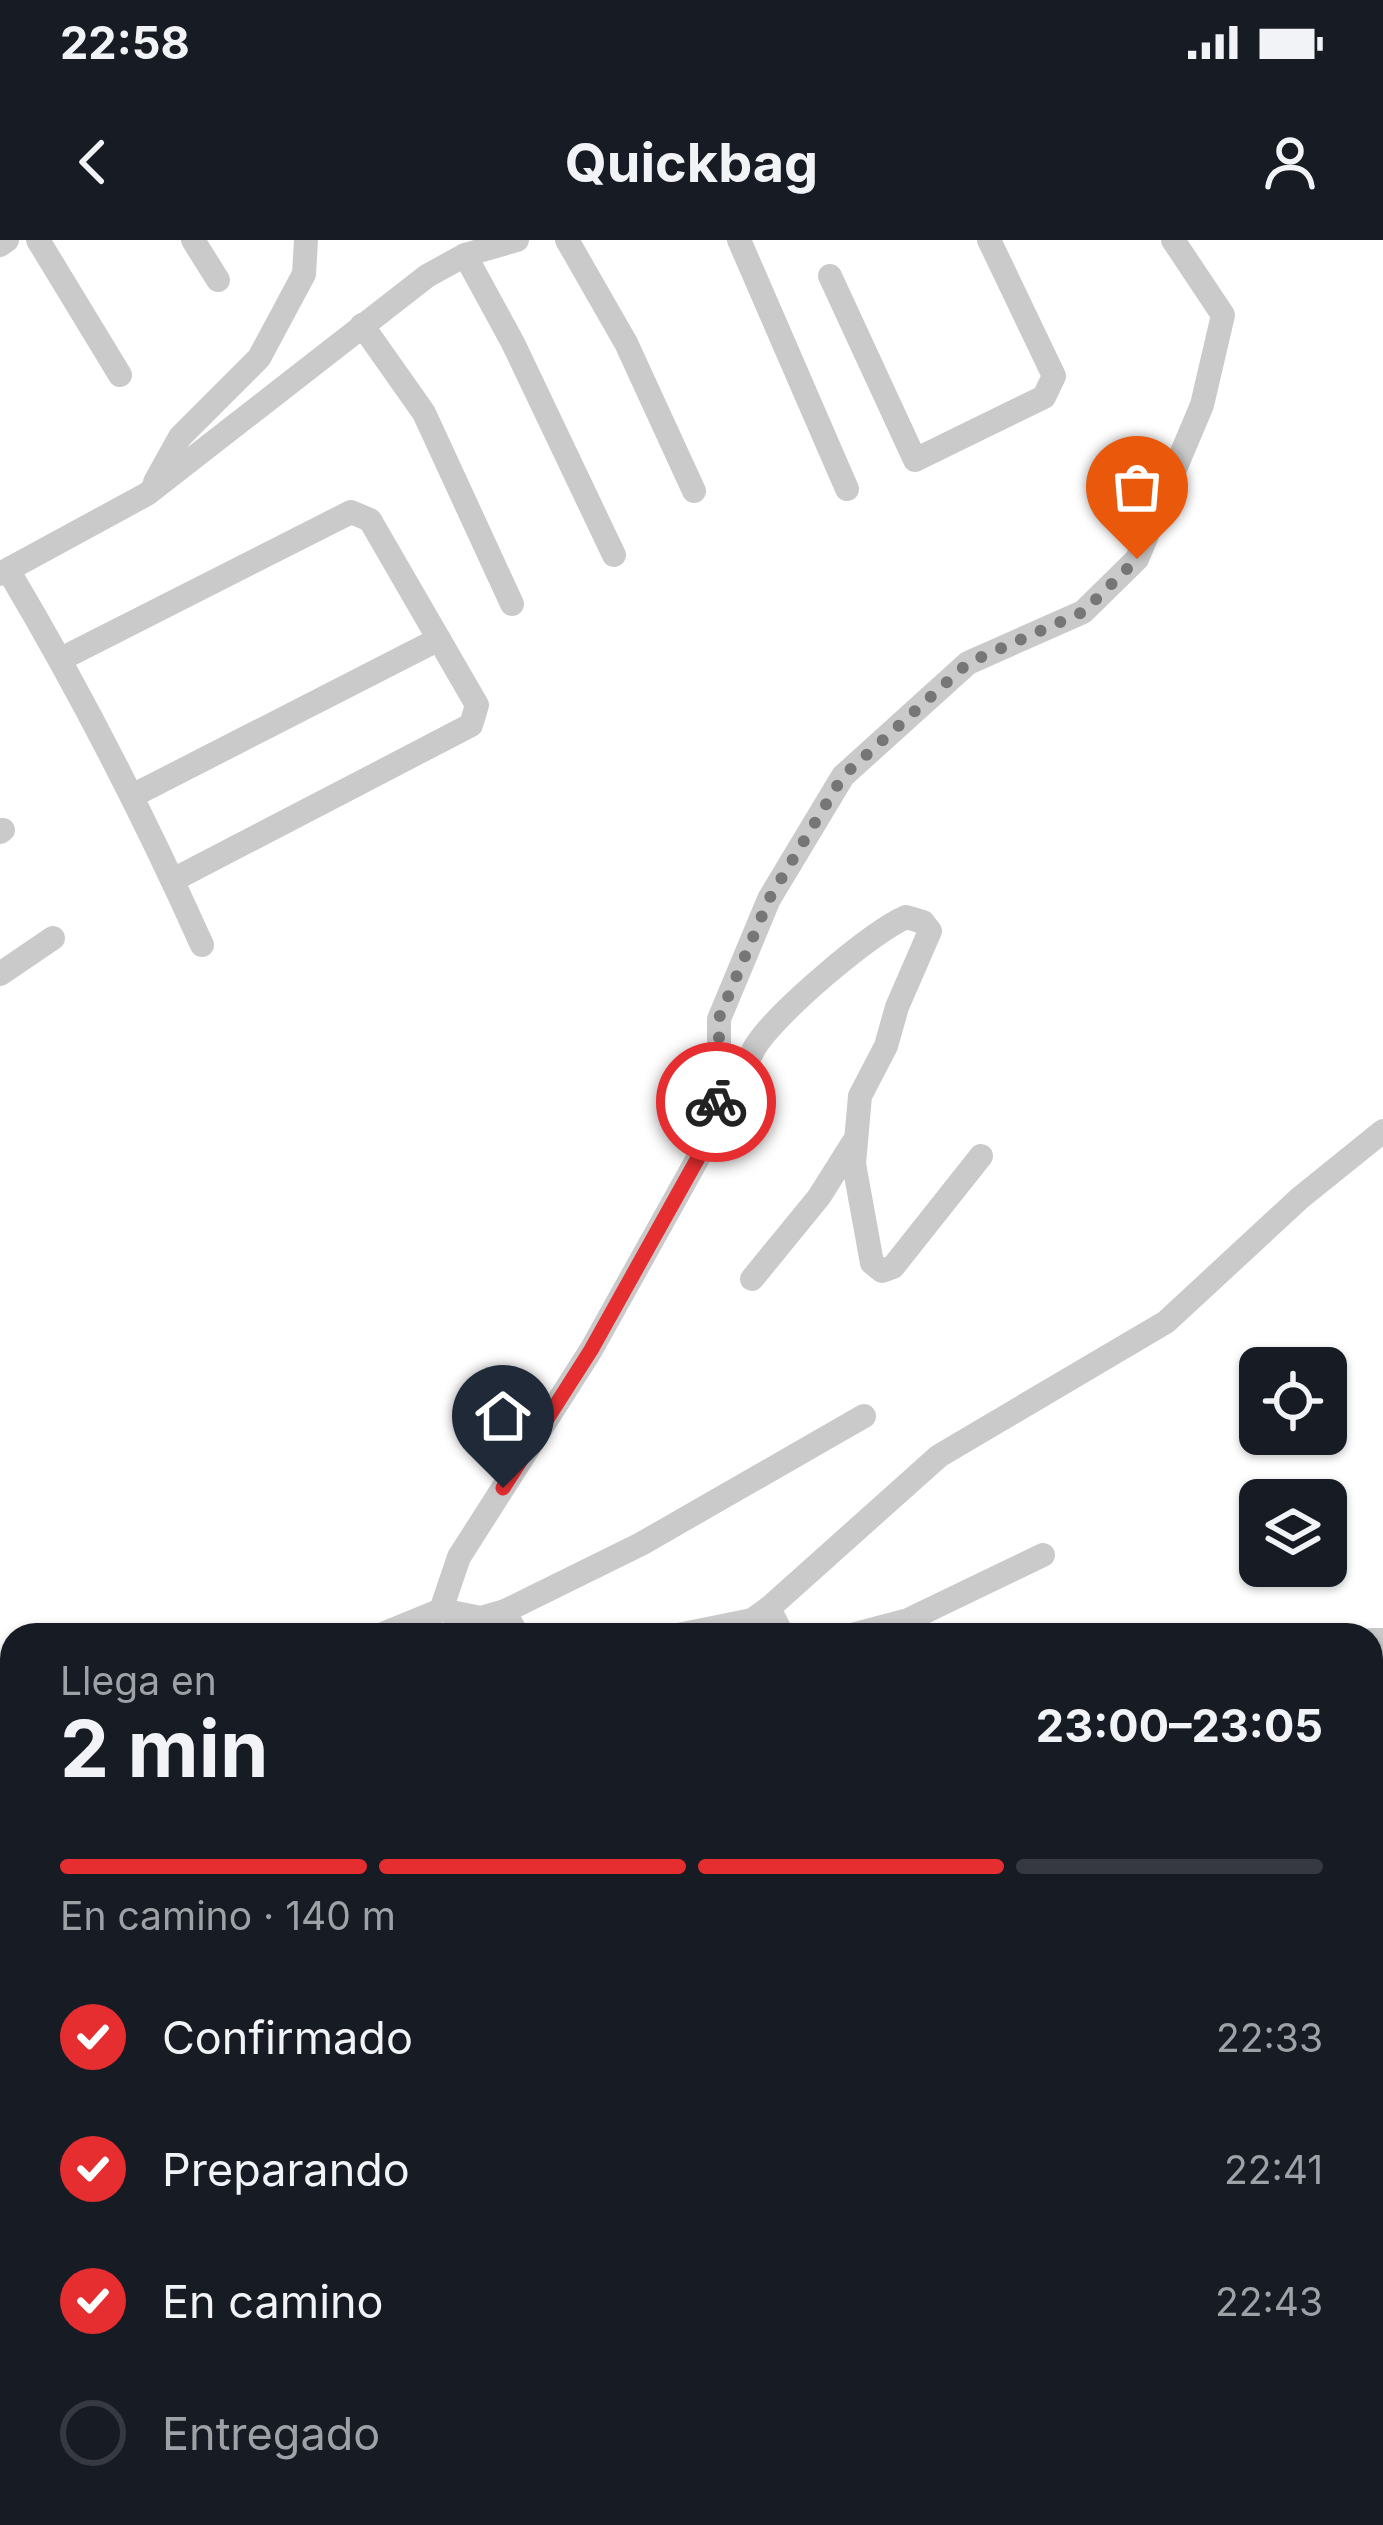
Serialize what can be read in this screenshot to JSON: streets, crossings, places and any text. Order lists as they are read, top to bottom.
{
  "page": {
    "status": "22:58",
    "header": "Quickbag",
    "heading": ["2 min", "Llega en", "23:00–23:05"],
    "bar": "En camino · 140 m",
    "list": [
      ["Confirmado", "22:33"],
      ["Preparando", "22:41"],
      ["En camino", "22:43"],
      "Entregado"
    ]
  }
}
